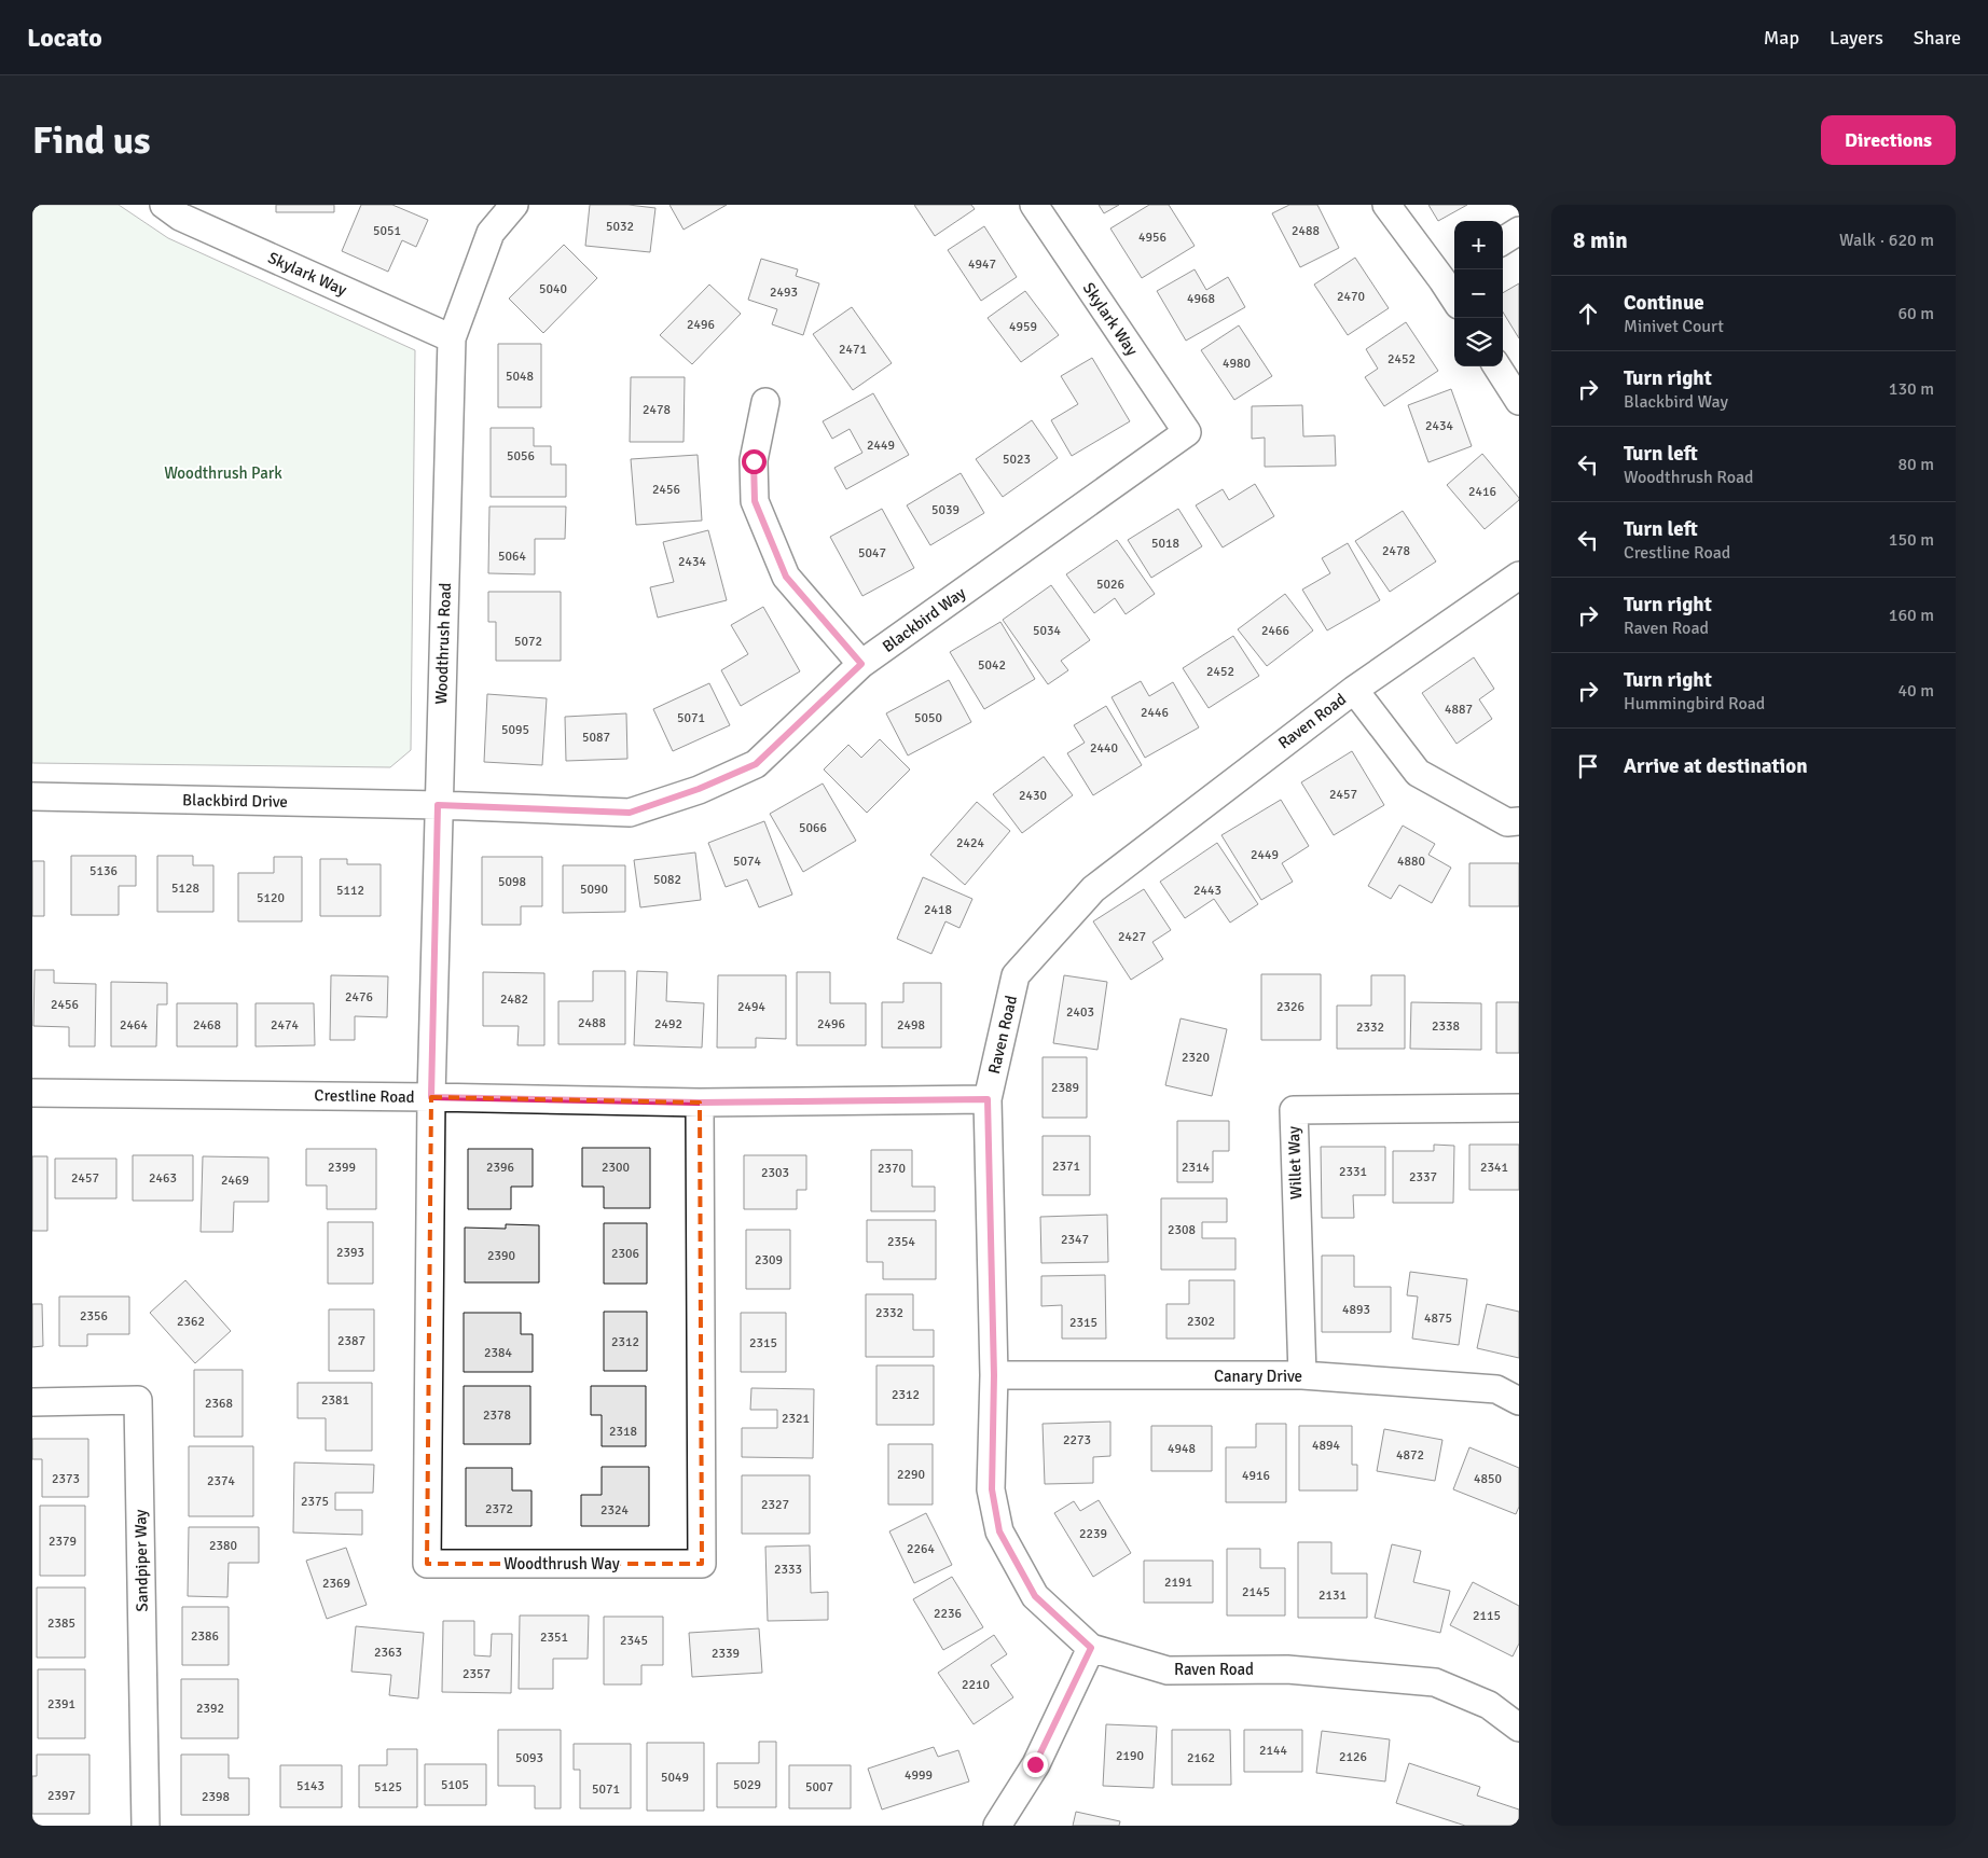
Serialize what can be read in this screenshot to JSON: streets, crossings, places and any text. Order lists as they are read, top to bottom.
{
  "streets": {
    "street": [
      "Skylark Way",
      "Blackbird Way",
      "Woodthrush Road",
      "Raven Road",
      "Blackbird Drive",
      "Crestline Road",
      "Willet Way",
      "Canary Drive",
      "Sandpiper Way",
      "Woodthrush Way"
    ]
  },
  "crossings": [
    ["Skylark Way", "Blackbird Way"],
    ["Skylark Way", "Woodthrush Road"],
    ["Blackbird Way", "Woodthrush Road"],
    ["Blackbird Way", "Blackbird Drive"],
    ["Woodthrush Road", "Blackbird Drive"],
    ["Woodthrush Road", "Crestline Road"],
    ["Woodthrush Road", "Woodthrush Way"],
    ["Raven Road", "Crestline Road"],
    ["Raven Road", "Canary Drive"],
    ["Crestline Road", "Woodthrush Way"],
    ["Willet Way", "Canary Drive"]
  ],
  "parks": ["Woodthrush Park"],
  "house_numbers": [
    "5032",
    "5051",
    "2488",
    "4956",
    "4947",
    "5040",
    "2493",
    "2470",
    "4968",
    "2496",
    "4959",
    "2471",
    "2452",
    "4980",
    "5048",
    "2478",
    "2434",
    "2449",
    "5056",
    "5023",
    "2456",
    "2416",
    "5039",
    "5018",
    "2478",
    "5047",
    "5064",
    "2434",
    "5026",
    "5034",
    "2466",
    "5072",
    "5042",
    "2452",
    "4887",
    "2446",
    "5071",
    "5050",
    "5095",
    "5087",
    "2440",
    "2457",
    "2430",
    "5066",
    "2424",
    "2449",
    "5074",
    "4880",
    "5136",
    "5082",
    "5098",
    "5128",
    "5090",
    "5112",
    "2443",
    "5120",
    "2418",
    "2427",
    "2476",
    "2482",
    "2456",
    "2494",
    "2326",
    "2403",
    "2488",
    "2492",
    "2496",
    "2464",
    "2468",
    "2474",
    "2498",
    "2338",
    "2332",
    "2320",
    "2389",
    "2371",
    "2399",
    "2396",
    "2300",
    "2314",
    "2341",
    "2370",
    "2331",
    "2303",
    "2337",
    "2457",
    "2463",
    "2469",
    "2308",
    "2347",
    "2354",
    "2393",
    "2306",
    "2390",
    "2309",
    "4893",
    "2332",
    "2356",
    "4875",
    "2362",
    "2302",
    "2315",
    "2387",
    "2312",
    "2315",
    "2384",
    "2312",
    "2381",
    "2368",
    "2378",
    "2321",
    "2318",
    "2273",
    "4894",
    "4948",
    "4872",
    "2290",
    "4916",
    "2373",
    "4850",
    "2374",
    "2375",
    "2327",
    "2372",
    "2324",
    "2239",
    "2379",
    "2380",
    "2264",
    "2333",
    "2191",
    "2369",
    "2145",
    "2131",
    "2236",
    "2115",
    "2385",
    "2386",
    "2351",
    "2345",
    "2363",
    "2339",
    "2357",
    "2210",
    "2391",
    "2392",
    "2144",
    "2190",
    "2126",
    "5093",
    "2162",
    "4999",
    "5049",
    "5105",
    "5029",
    "5143",
    "5125",
    "5007",
    "5071",
    "2397",
    "2398"
  ],
  "page": {
    "header": "Locato",
    "nav": ["Map", "Layers", "Share"],
    "buttons": "Directions",
    "title": "Find us",
    "heading": ["8 min", "Walk · 620 m"],
    "map_buttons": ["+", "−"],
    "list": [
      ["Continue", "Minivet Court", "60 m"],
      ["Turn right", "Blackbird Way", "130 m"],
      ["Turn left", "Woodthrush Road", "80 m"],
      ["Turn left", "Crestline Road", "150 m"],
      ["Turn right", "Raven Road", "160 m"],
      ["Turn right", "Hummingbird Road", "40 m"],
      "Arrive at destination"
    ]
  }
}
